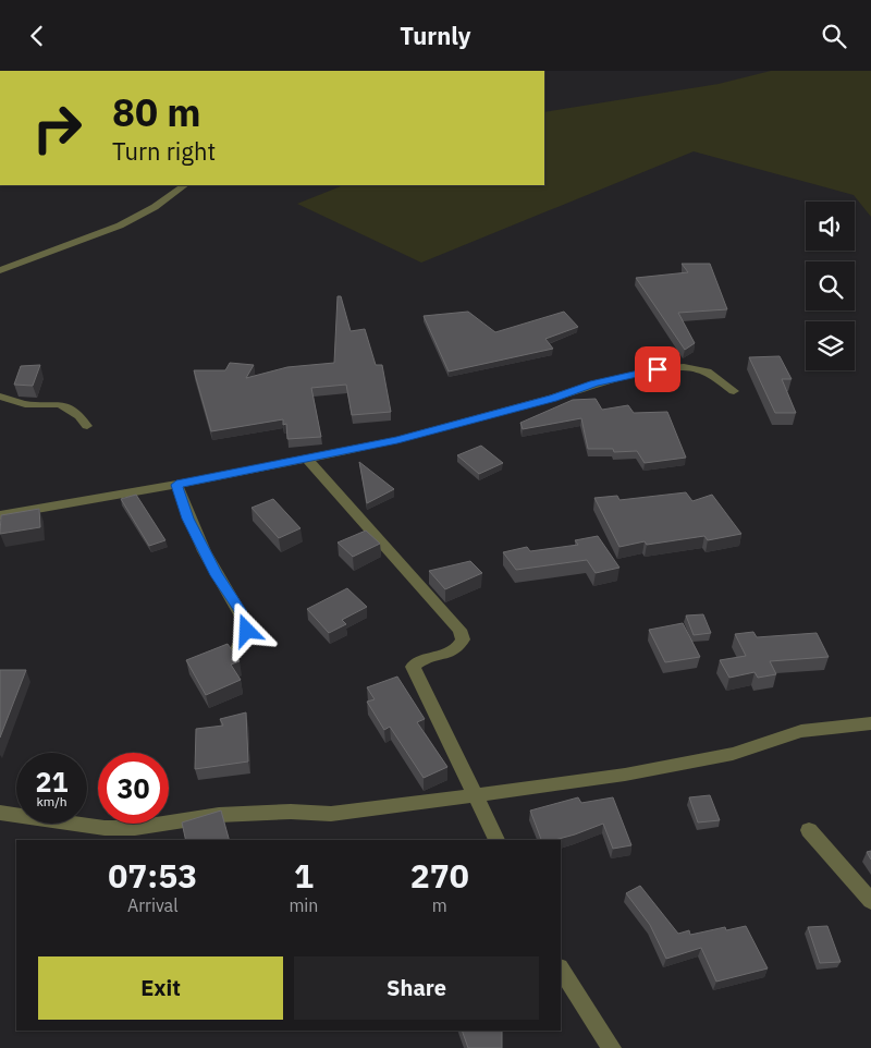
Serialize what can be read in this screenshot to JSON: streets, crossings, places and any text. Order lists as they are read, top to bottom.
{
  "page": {
    "header": "Turnly",
    "turn": ["80 m", "Turn right"],
    "speed": "21 km/h",
    "limit": "30",
    "eta": [
      "07:53",
      "Arrival",
      "1",
      "min",
      "270",
      "m"
    ],
    "buttons": ["Exit", "Share"]
  }
}
